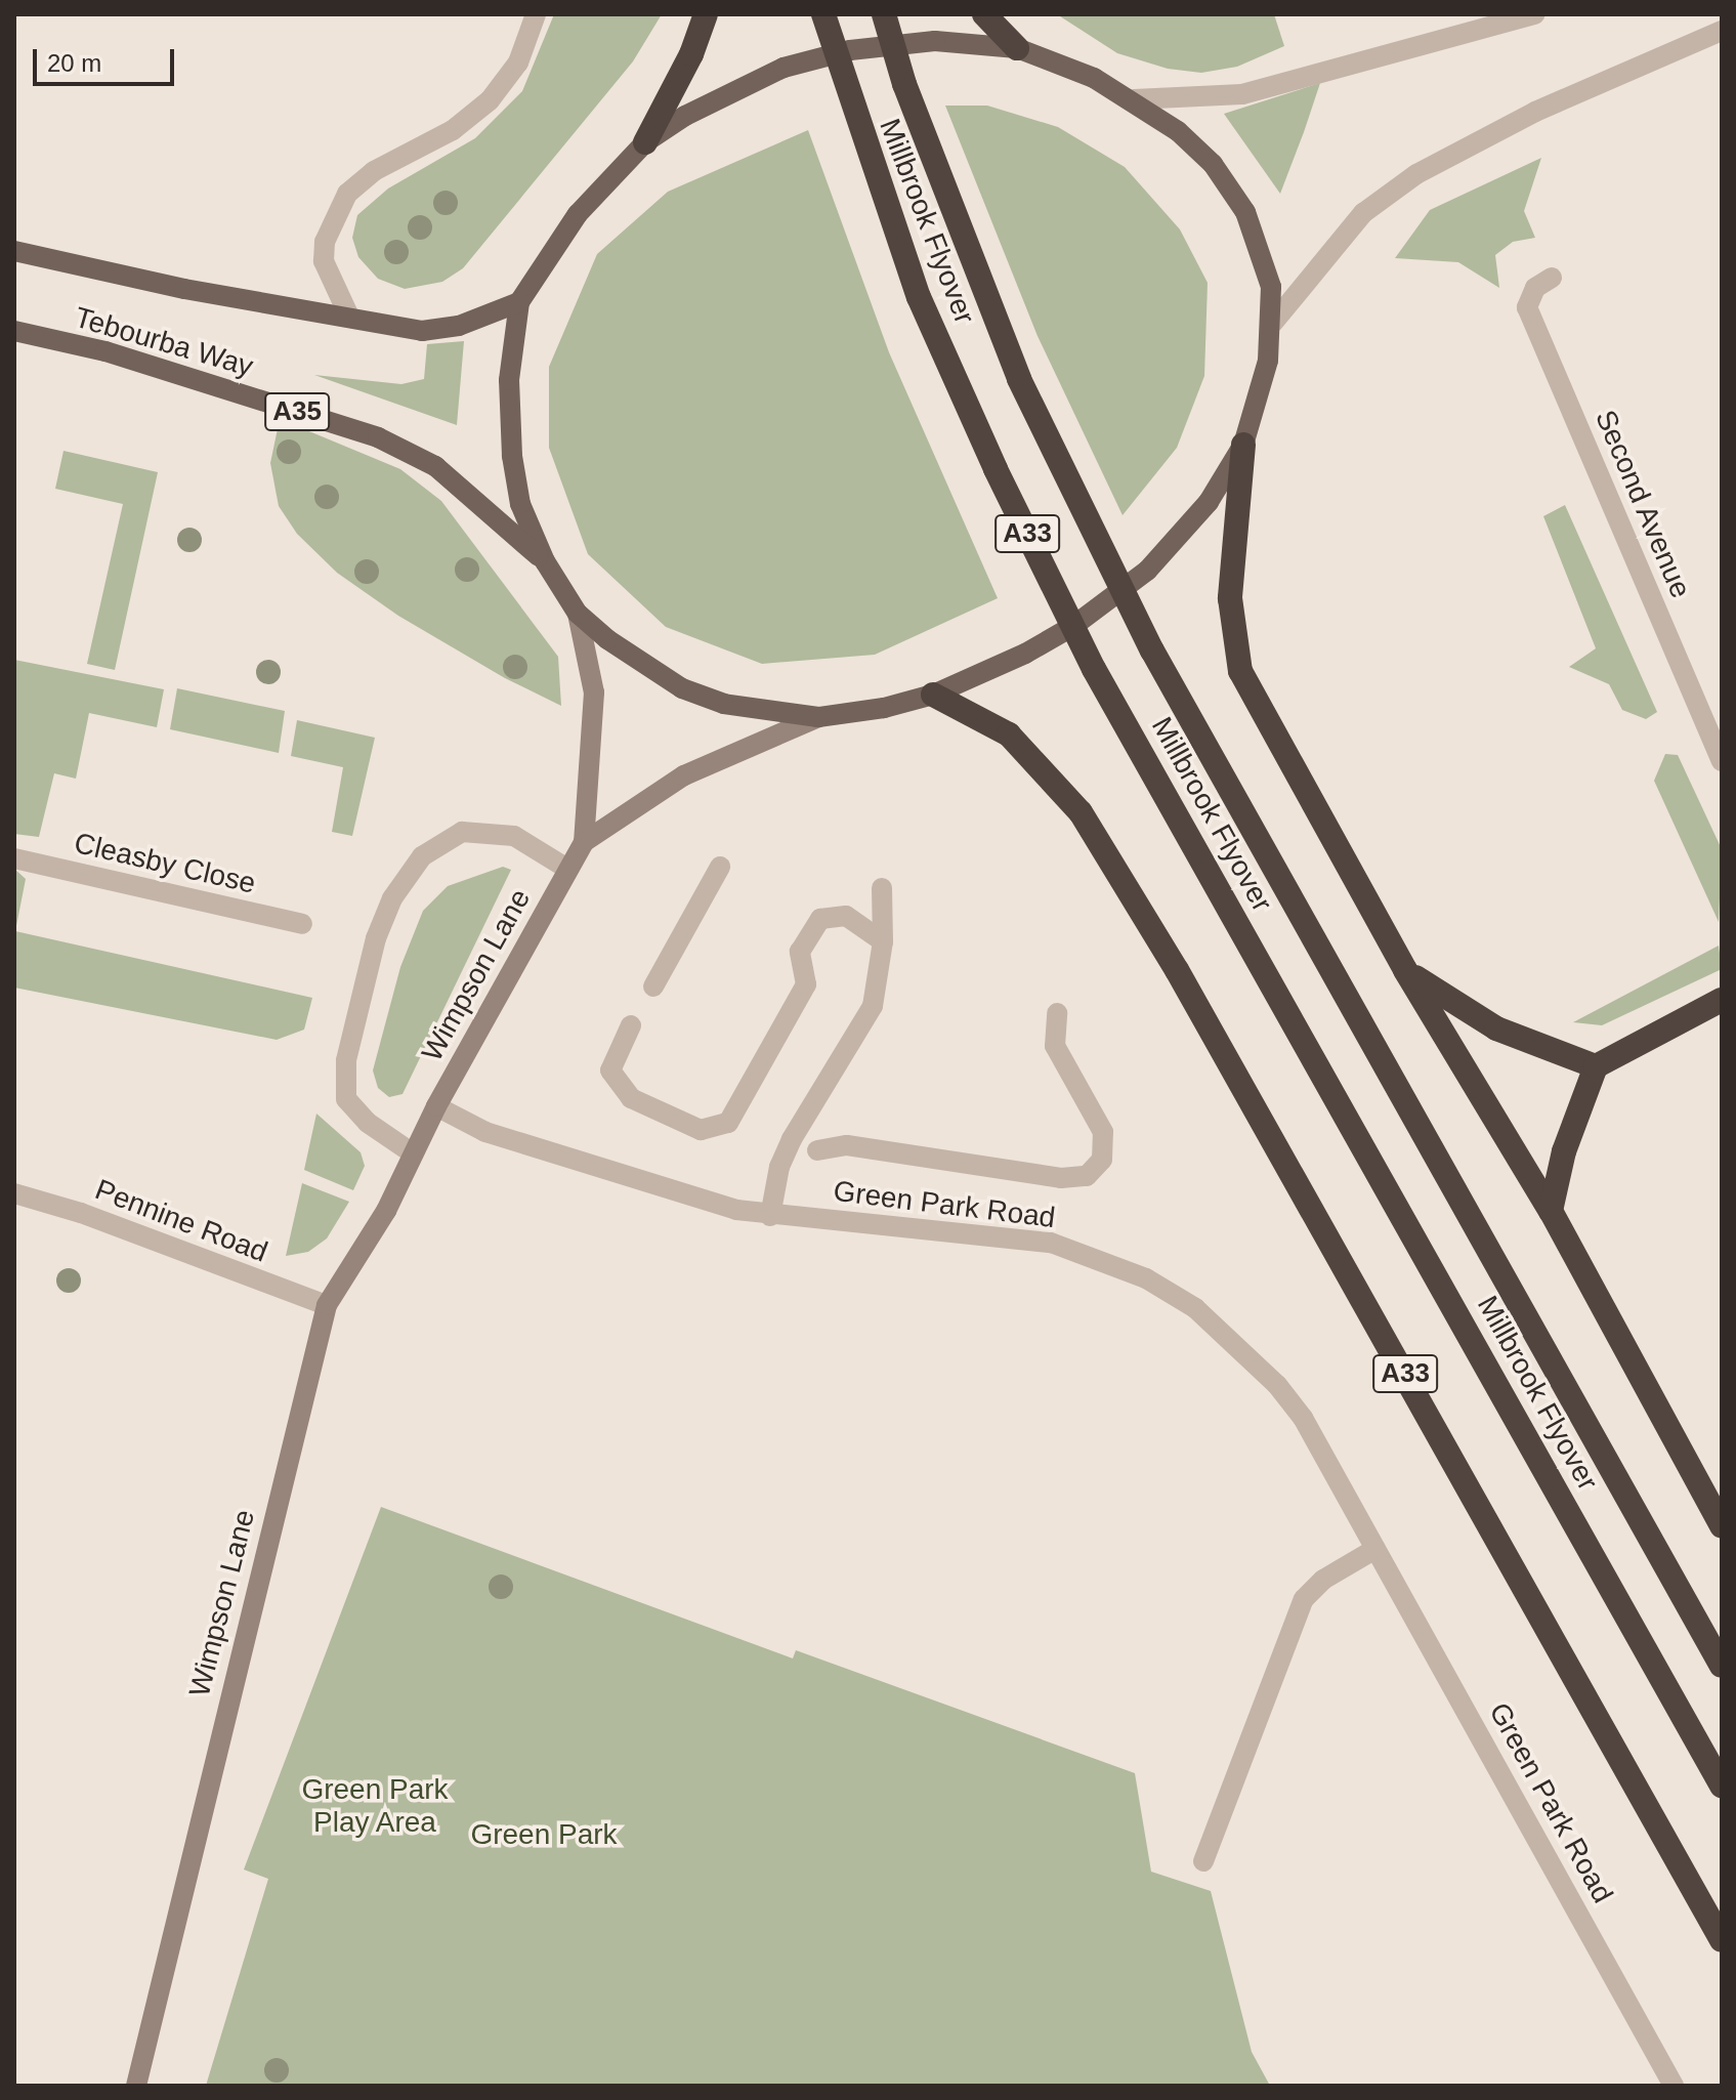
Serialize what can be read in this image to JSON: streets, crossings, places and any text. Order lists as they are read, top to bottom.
{
  "streets": {
    "highway": ["Millbrook Flyover", "A33"],
    "main road": ["Tebourba Way", "A35"],
    "street": [
      "Second Avenue",
      "Cleasby Close",
      "Wimpson Lane",
      "Green Park Road",
      "Pennine Road"
    ]
  },
  "crossings": [
    ["Wimpson Lane", "Green Park Road"],
    ["Wimpson Lane", "Pennine Road"]
  ],
  "parks": ["Green Park Play Area", "Green Park"],
  "scale_bar": "20 m"
}
